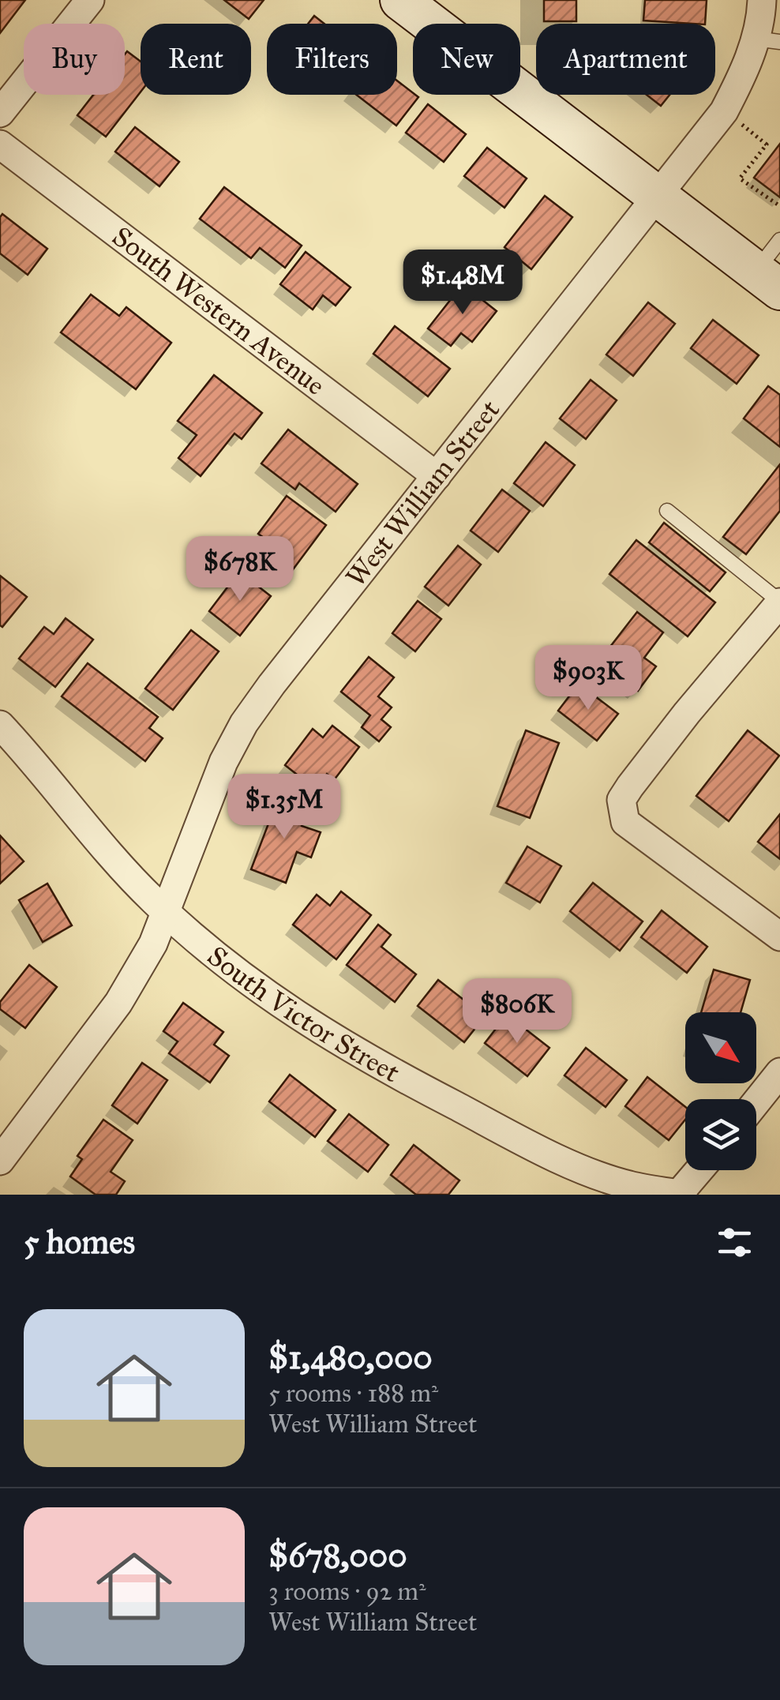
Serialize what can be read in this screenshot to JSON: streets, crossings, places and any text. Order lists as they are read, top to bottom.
{
  "streets": {
    "street": ["South Western Avenue", "West William Street", "South Victor Street"]
  },
  "crossings": [
    ["South Western Avenue", "West William Street"],
    ["West William Street", "South Victor Street"]
  ],
  "north": "bottom right",
  "page": {
    "chip": [
      "Buy",
      "Rent",
      "Filters",
      "New",
      "Apartment"
    ],
    "price": [
      "$1.48M",
      "$678K",
      "$903K",
      "$1.35M",
      "$806K"
    ],
    "heading": "5 homes",
    "list": [
      {
        "name": "$1,480,000",
        "note": "5 rooms · 188 m² · West William Street"
      },
      {
        "name": "$678,000",
        "note": "3 rooms · 92 m² · West William Street"
      }
    ]
  }
}
